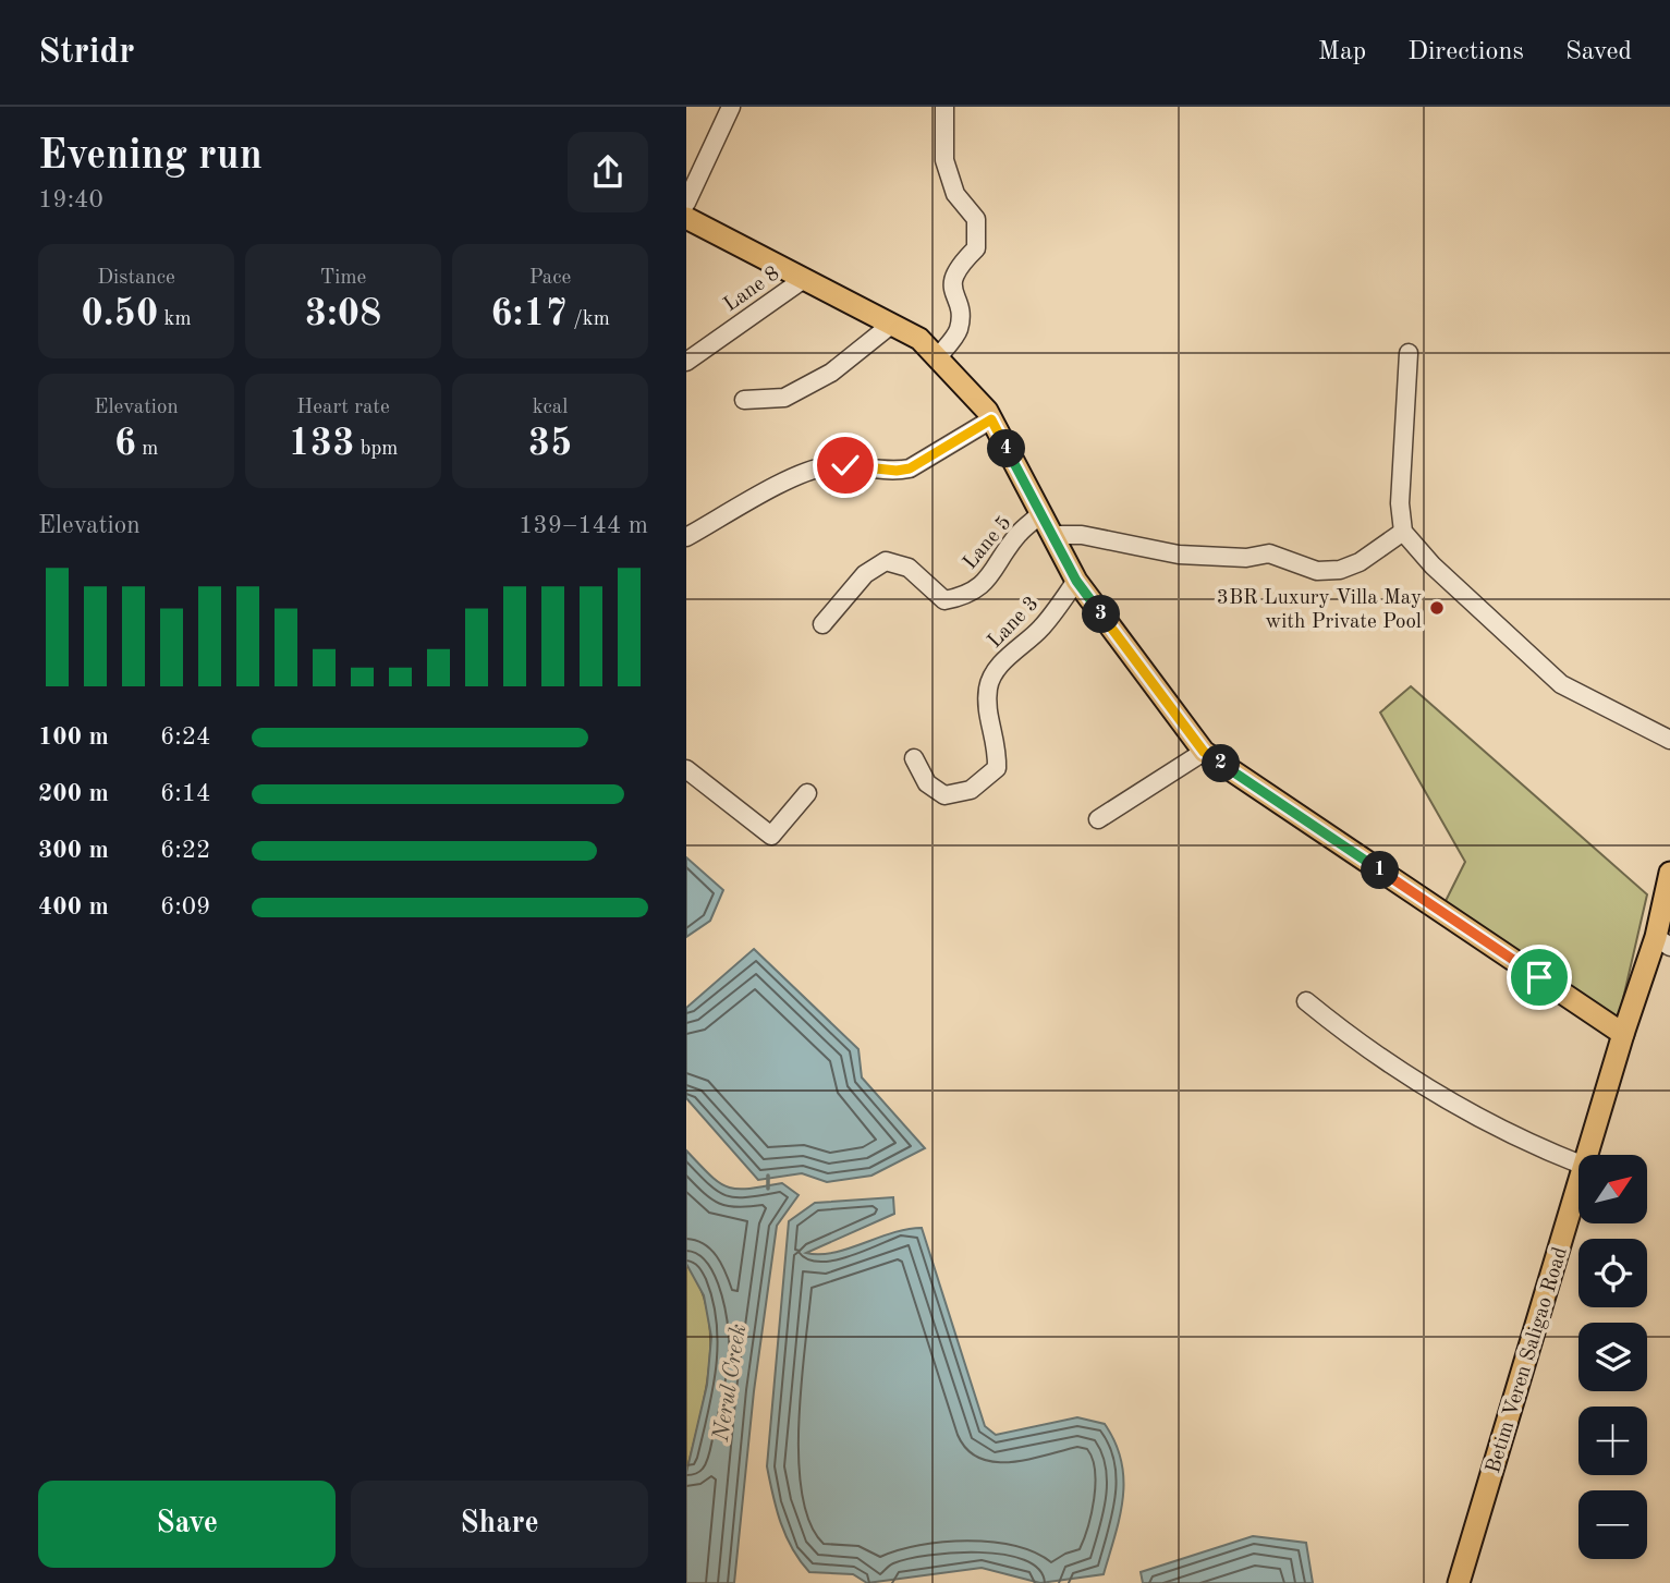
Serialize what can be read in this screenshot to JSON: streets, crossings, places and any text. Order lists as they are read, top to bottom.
{
  "streets": {
    "main road": ["Betim Veren Saligao Road"],
    "street": ["Lane 8", "Lane 5", "Lane 3"]
  },
  "water": ["Nerul Creek"],
  "places": ["3BR Luxury Villa May with Private Pool"],
  "north": "top right",
  "page": {
    "header": "Stridr",
    "nav": ["Map", "Directions", "Saved"],
    "heading": ["Evening run", "19:40"],
    "stats": [
      ["Distance", "0.50 km"],
      ["Time", "3:08"],
      ["Pace", "6:17 /km"],
      ["Elevation", "6 m"],
      ["Heart rate", "133 bpm"],
      ["kcal", "35"]
    ],
    "pins": [
      "4",
      "3",
      "2",
      "1"
    ],
    "chart": ["Elevation", "139–144 m"],
    "list": [
      {
        "name": "100 m",
        "note": "6:24"
      },
      {
        "name": "200 m",
        "note": "6:14"
      },
      {
        "name": "300 m",
        "note": "6:22"
      },
      {
        "name": "400 m",
        "note": "6:09"
      }
    ],
    "map_buttons": ["+", "−"],
    "buttons": ["Save", "Share"]
  }
}
